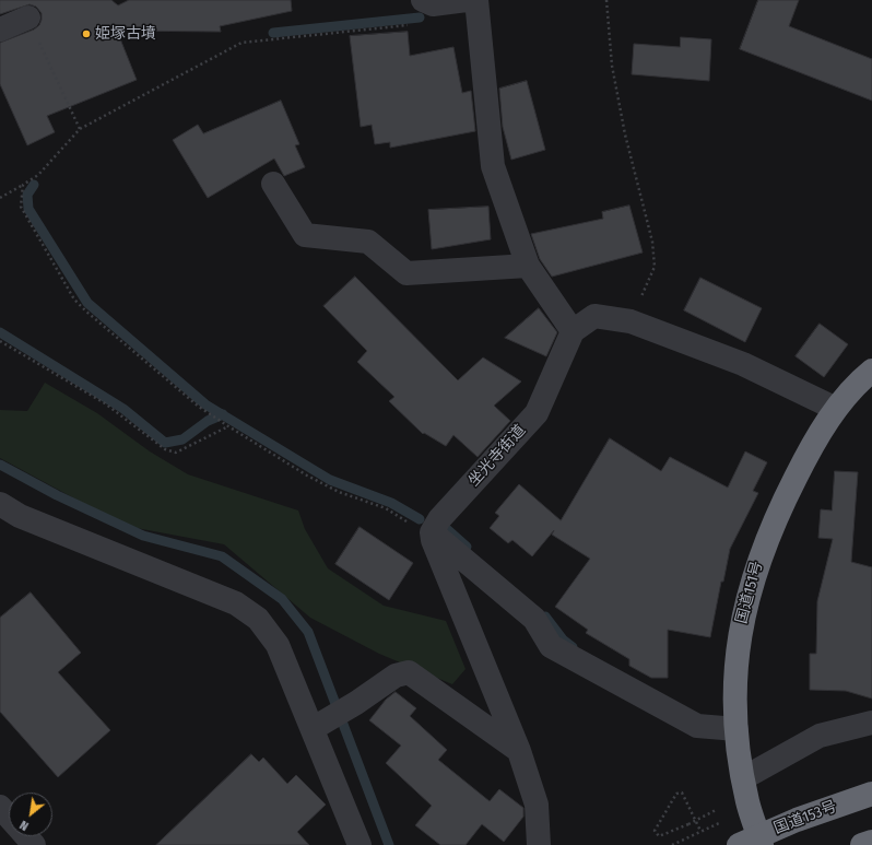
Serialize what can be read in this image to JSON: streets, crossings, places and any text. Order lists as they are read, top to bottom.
{
  "streets": {
    "highway": ["国道151号", "国道153号"],
    "street": ["坐光寺街道"]
  },
  "places": ["姫塚古墳"],
  "north": "bottom left"
}
